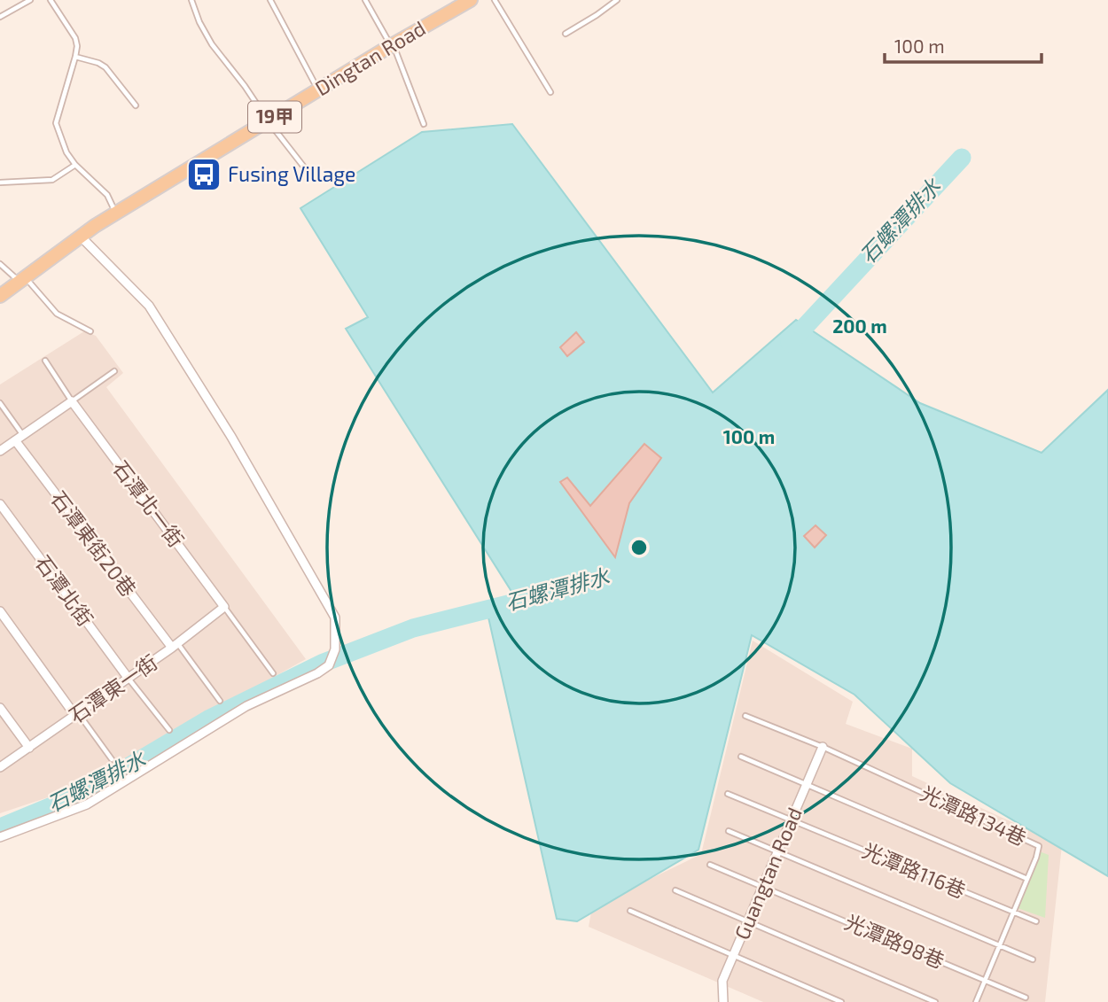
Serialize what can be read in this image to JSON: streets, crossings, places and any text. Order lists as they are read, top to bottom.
{
  "streets": {
    "main road": ["Dingtan Road", "19甲"],
    "street": [
      "石潭北一街",
      "石潭東街20巷",
      "石潭北街",
      "石潭東一街",
      "Guangtan Road"
    ],
    "lane": ["光潭路134巷", "光潭路116巷", "光潭路98巷"]
  },
  "crossings": [
    ["Dingtan Road", "19甲"],
    ["石潭北一街", "石潭東一街"],
    ["石潭東街20巷", "石潭東一街"],
    ["石潭北街", "石潭東一街"],
    ["光潭路134巷", "光潭路116巷"],
    ["光潭路134巷", "Guangtan Road"],
    ["光潭路134巷", "光潭路98巷"],
    ["光潭路116巷", "Guangtan Road"],
    ["Guangtan Road", "光潭路98巷"]
  ],
  "water": ["石螺潭排水"],
  "places": {
    "bus stop": ["Fusing Village"]
  },
  "scale_bar": "100 m",
  "rings": ["200 m", "100 m"]
}
